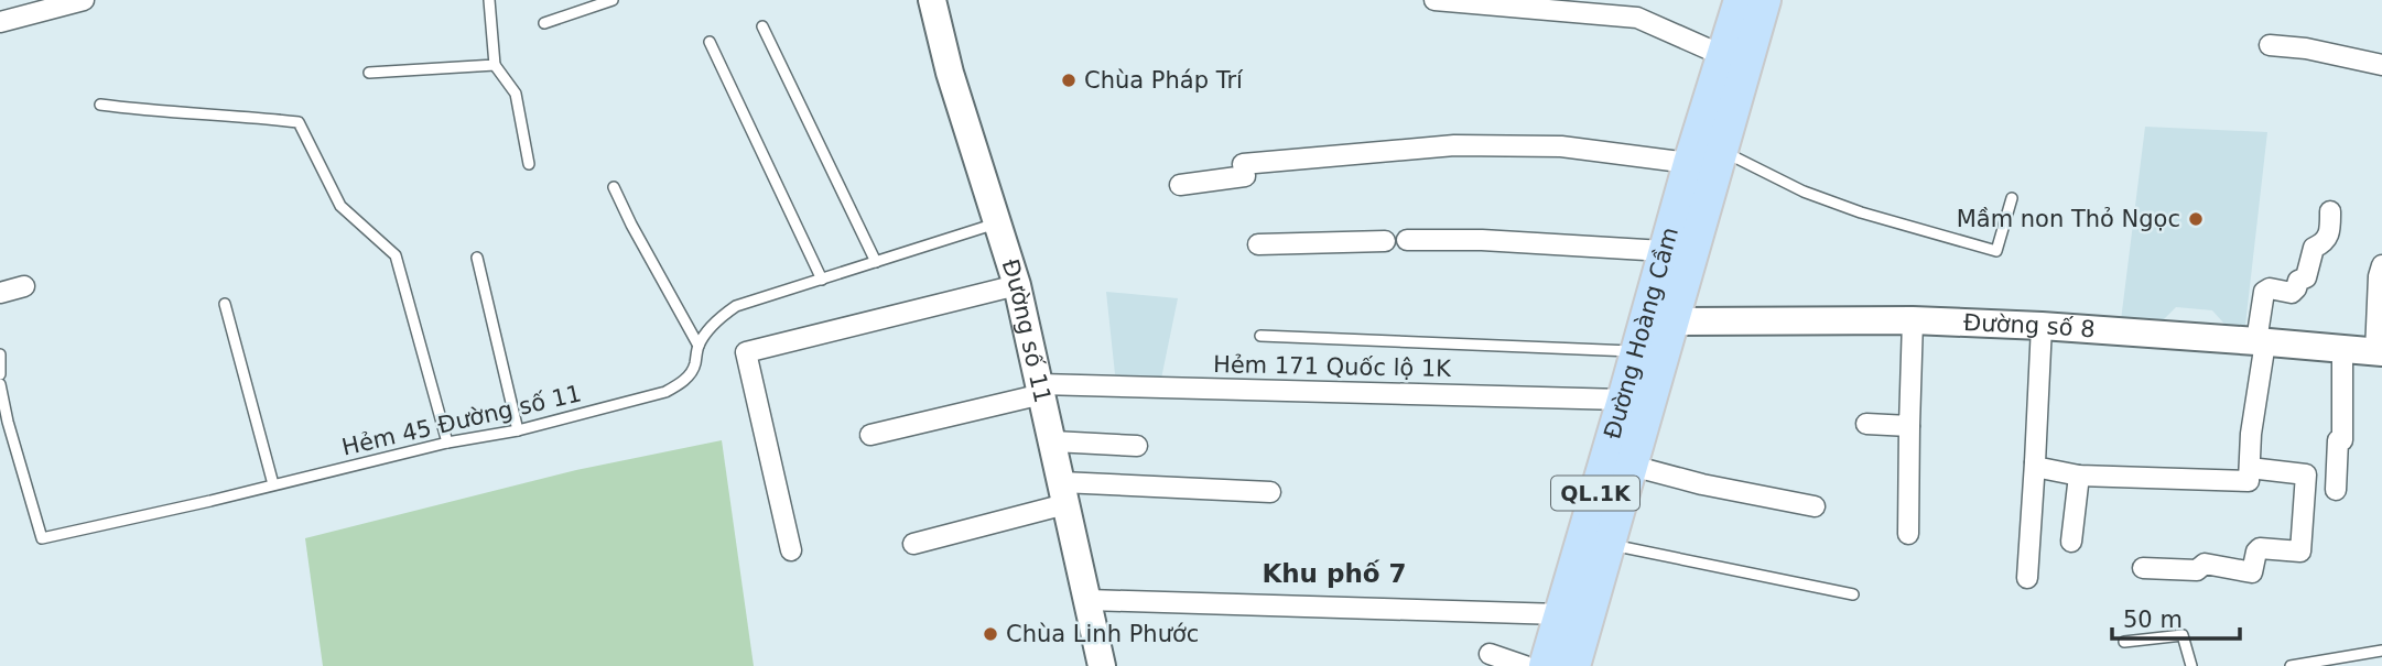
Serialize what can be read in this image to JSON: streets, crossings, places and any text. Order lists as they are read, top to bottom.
{
  "streets": {
    "main road": ["Đường Hoàng Cầm", "QL.1K"],
    "street": ["Đường số 8", "Đường số 11", "Hẻm 171 Quốc lộ 1K"],
    "lane": ["Hẻm 45 Đường số 11"]
  },
  "crossings": [
    ["Đường số 8", "Đường Hoàng Cầm"],
    ["Đường số 11", "Hẻm 171 Quốc lộ 1K"],
    ["Đường số 11", "Hẻm 45 Đường số 11"],
    ["Đường Hoàng Cầm", "Hẻm 171 Quốc lộ 1K"]
  ],
  "districts": ["Khu phố 7"],
  "places": ["Chùa Pháp Trí", "Mầm non Thỏ Ngọc", "Chùa Linh Phước"],
  "scale_bar": "50 m"
}
